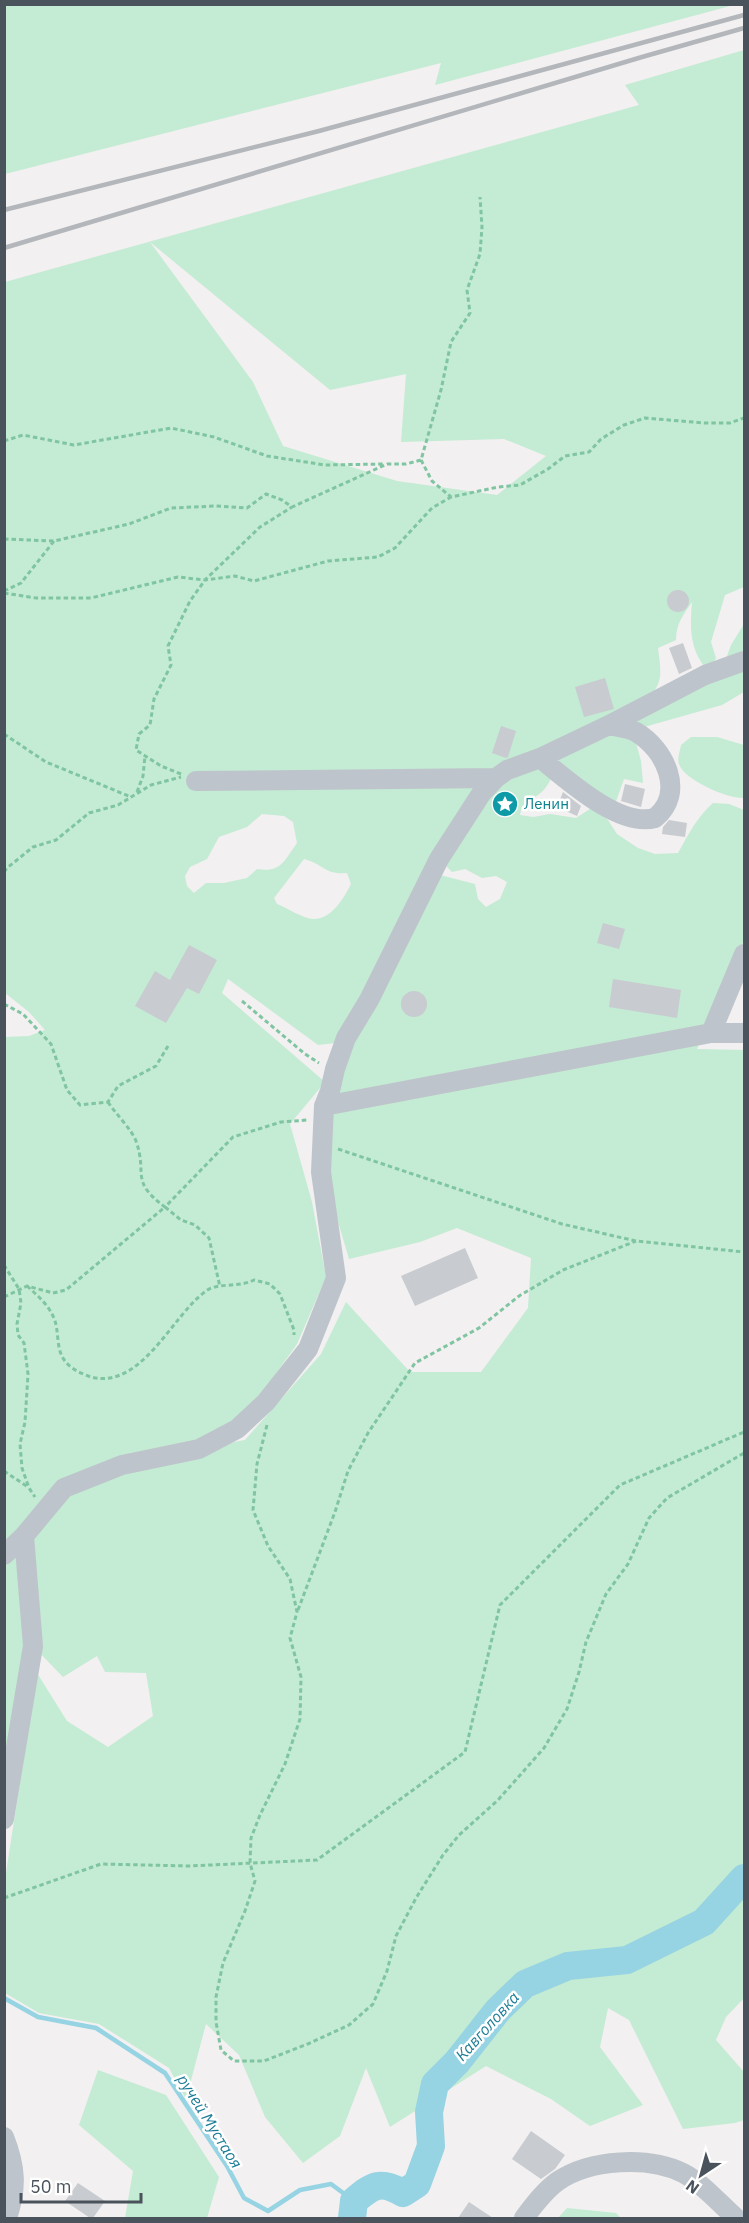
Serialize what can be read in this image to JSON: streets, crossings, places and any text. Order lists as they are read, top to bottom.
{
  "water": ["Кавголовка", "ручей Мустаоя"],
  "places": {
    "place": ["Ленин"]
  },
  "scale_bar": "50 m",
  "north": "bottom left"
}
